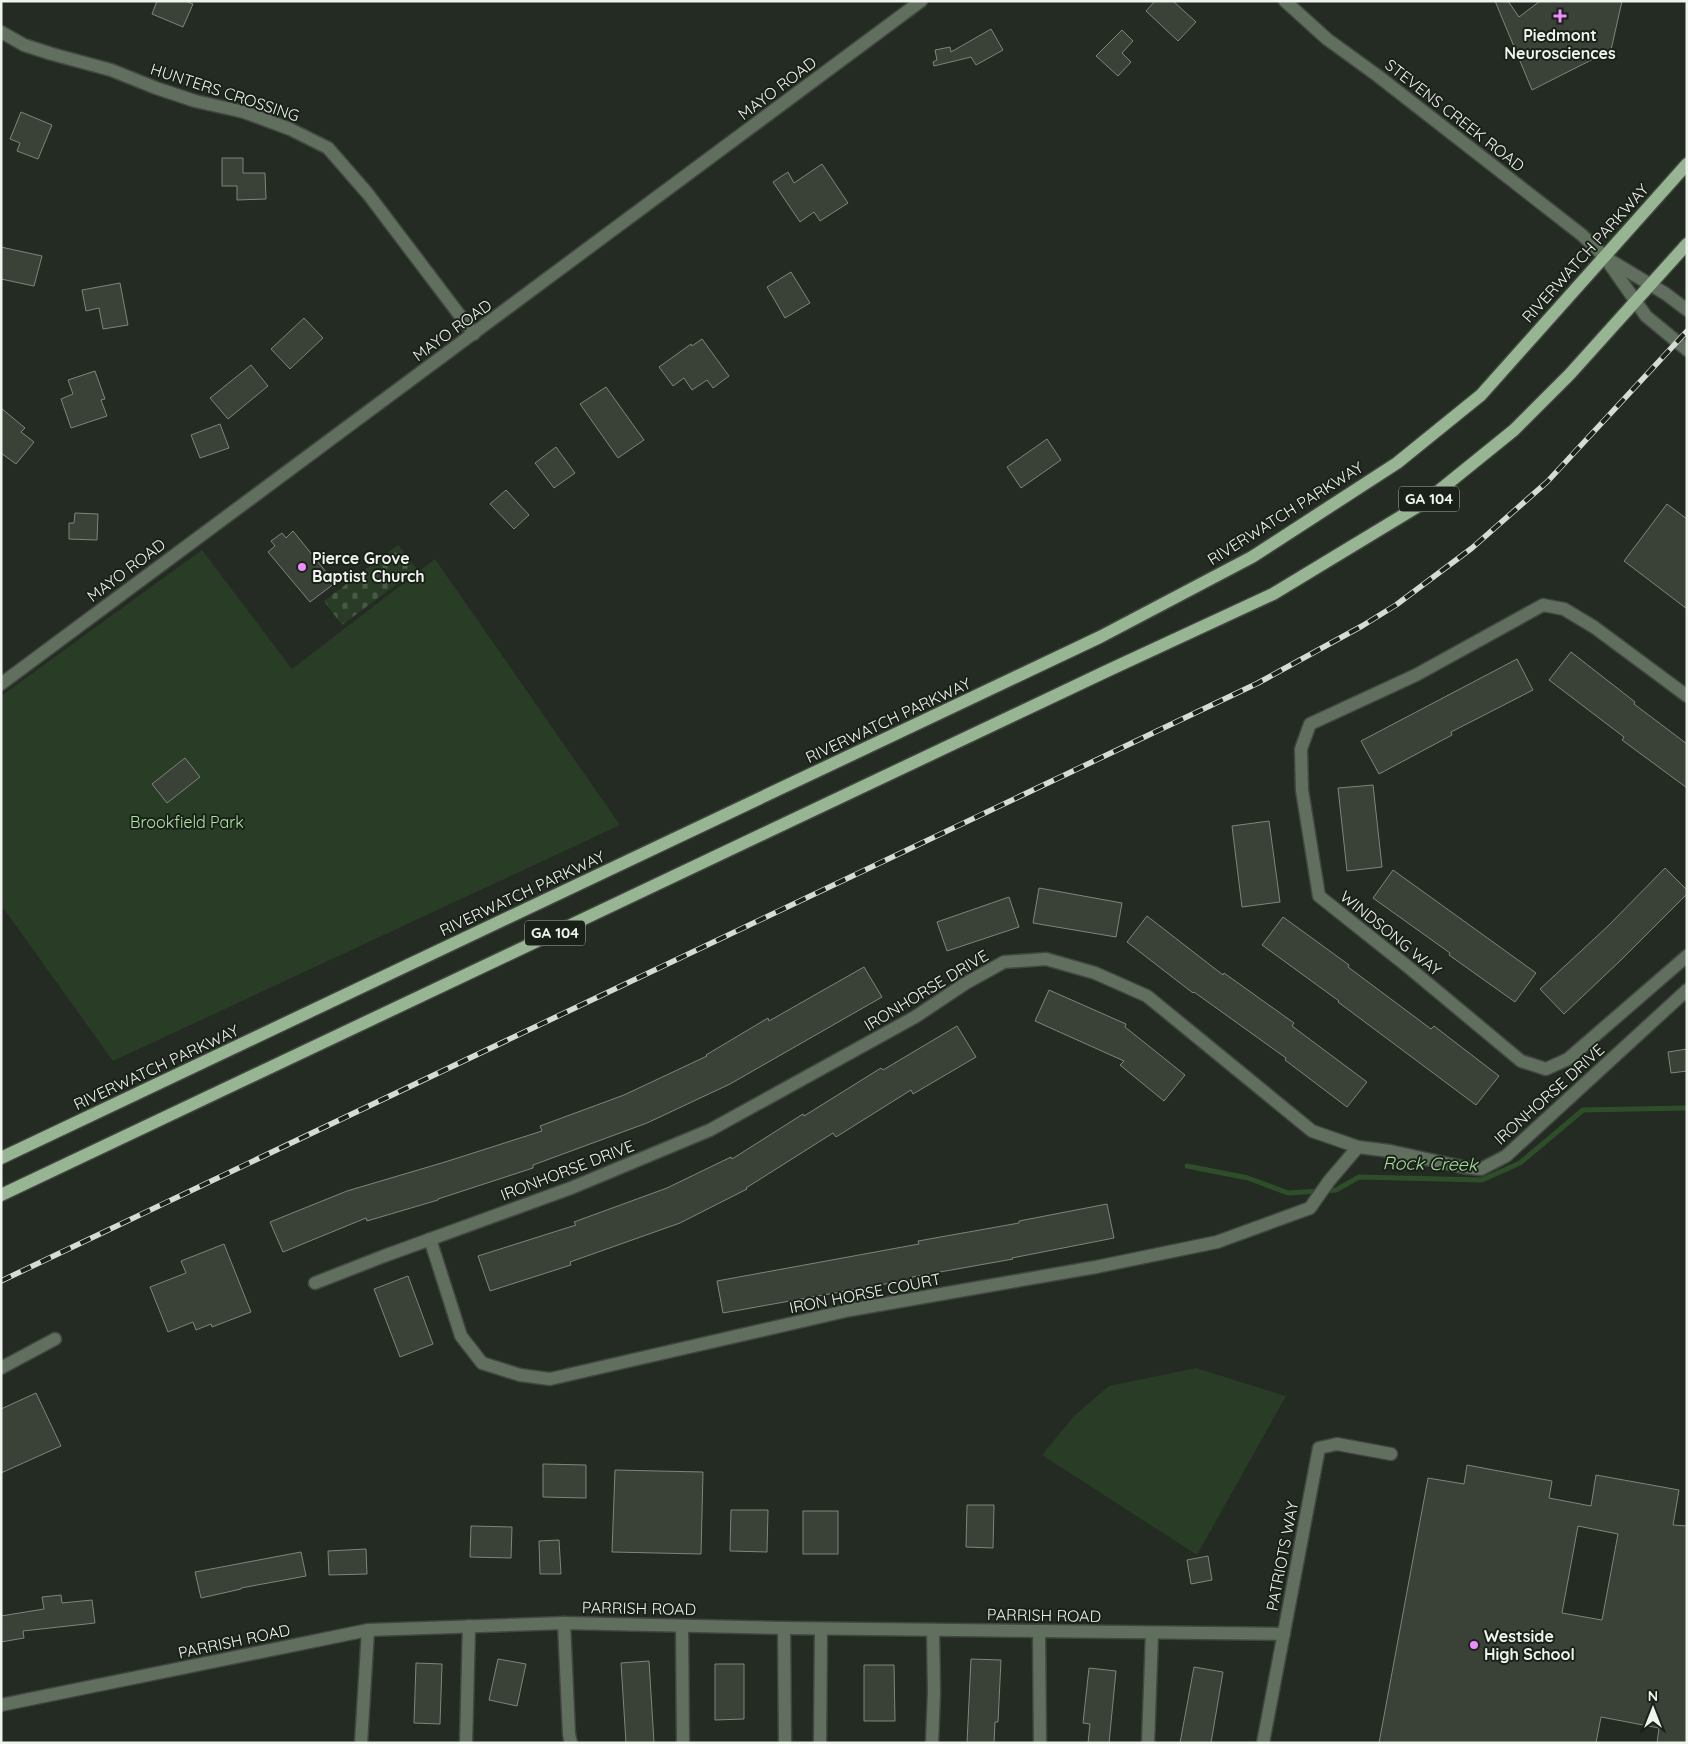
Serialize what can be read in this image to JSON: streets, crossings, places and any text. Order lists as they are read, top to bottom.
{
  "streets": {
    "main road": ["RIVERWATCH PARKWAY", "GA 104"],
    "street": [
      "MAYO ROAD",
      "HUNTERS CROSSING",
      "STEVENS CREEK ROAD",
      "WINDSONG WAY",
      "IRONHORSE DRIVE",
      "IRON HORSE COURT",
      "PATRIOTS WAY",
      "PARRISH ROAD"
    ]
  },
  "crossings": [
    ["MAYO ROAD", "HUNTERS CROSSING"],
    ["STEVENS CREEK ROAD", "RIVERWATCH PARKWAY"],
    ["STEVENS CREEK ROAD", "GA 104"],
    ["IRONHORSE DRIVE", "IRON HORSE COURT"],
    ["PATRIOTS WAY", "PARRISH ROAD"]
  ],
  "water": ["Rock Creek"],
  "parks": ["Brookfield Park"],
  "places": {
    "health": ["Piedmont Neurosciences"],
    "other": ["Pierce Grove Baptist Church", "Westside High School"]
  },
  "north": "top"
}
